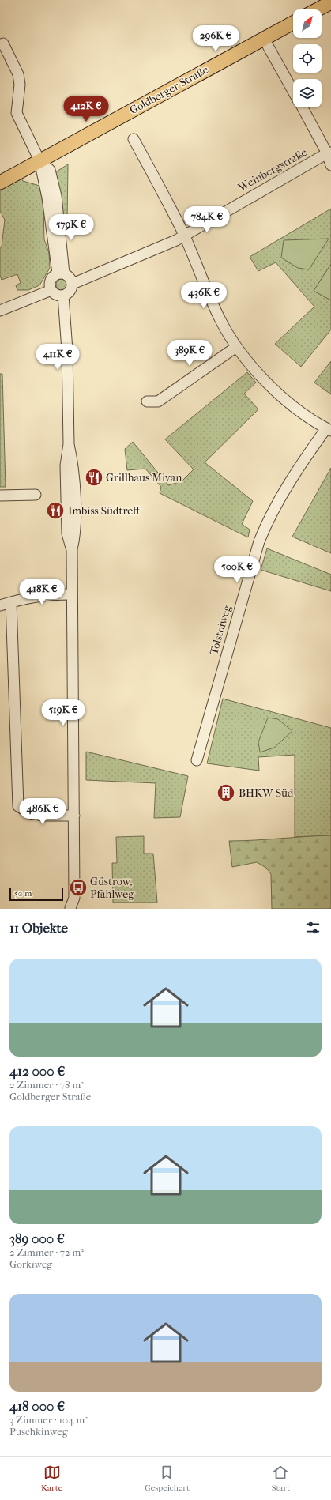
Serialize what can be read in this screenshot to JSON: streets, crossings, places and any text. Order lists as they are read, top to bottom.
{
  "streets": {
    "main road": ["Goldberger Straße"],
    "street": ["Weinbergstraße", "Tolstoiweg"]
  },
  "places": {
    "restaurant": ["Grillhaus Mivan", "Imbiss Südtreff"],
    "building": ["BHKW Süd"],
    "bus stop": ["Güstrow, Pfahlweg"]
  },
  "scale_bar": "50 m",
  "north": "top right",
  "page": {
    "price": [
      "296K €",
      "412K €",
      "784K €",
      "579K €",
      "436K €",
      "389K €",
      "411K €",
      "500K €",
      "418K €",
      "519K €",
      "486K €"
    ],
    "scale": "50 m",
    "heading": "11 Objekte",
    "list": [
      {
        "name": "412 000 €",
        "note": "2 Zimmer · 78 m² · Goldberger Straße"
      },
      {
        "name": "389 000 €",
        "note": "2 Zimmer · 72 m² · Gorkiweg"
      },
      {
        "name": "418 000 €",
        "note": "3 Zimmer · 104 m² · Puschkinweg"
      }
    ],
    "tabs": ["Karte", "Gespeichert", "Start"]
  }
}
